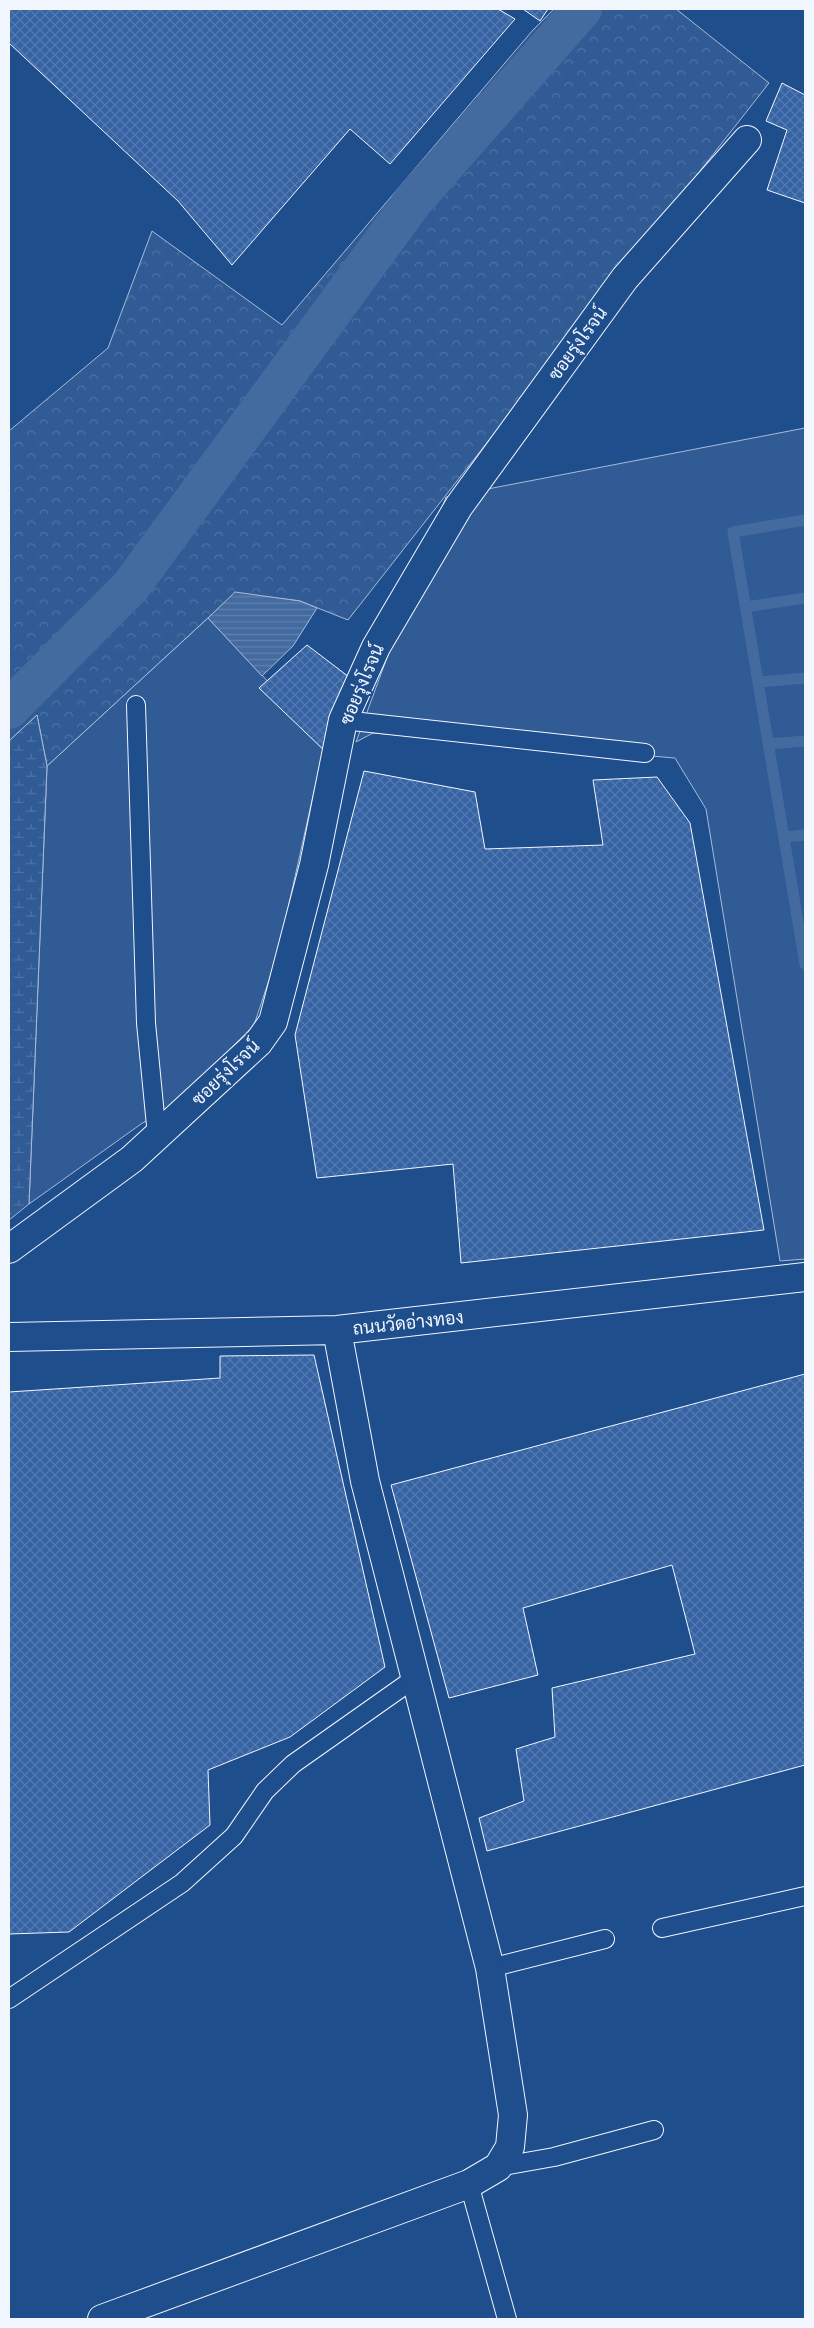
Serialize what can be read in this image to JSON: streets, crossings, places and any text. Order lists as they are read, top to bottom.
{
  "streets": {
    "street": ["ซอยรุ่งโรจน์", "ถนนวัดอ่างทอง"]
  }
}
